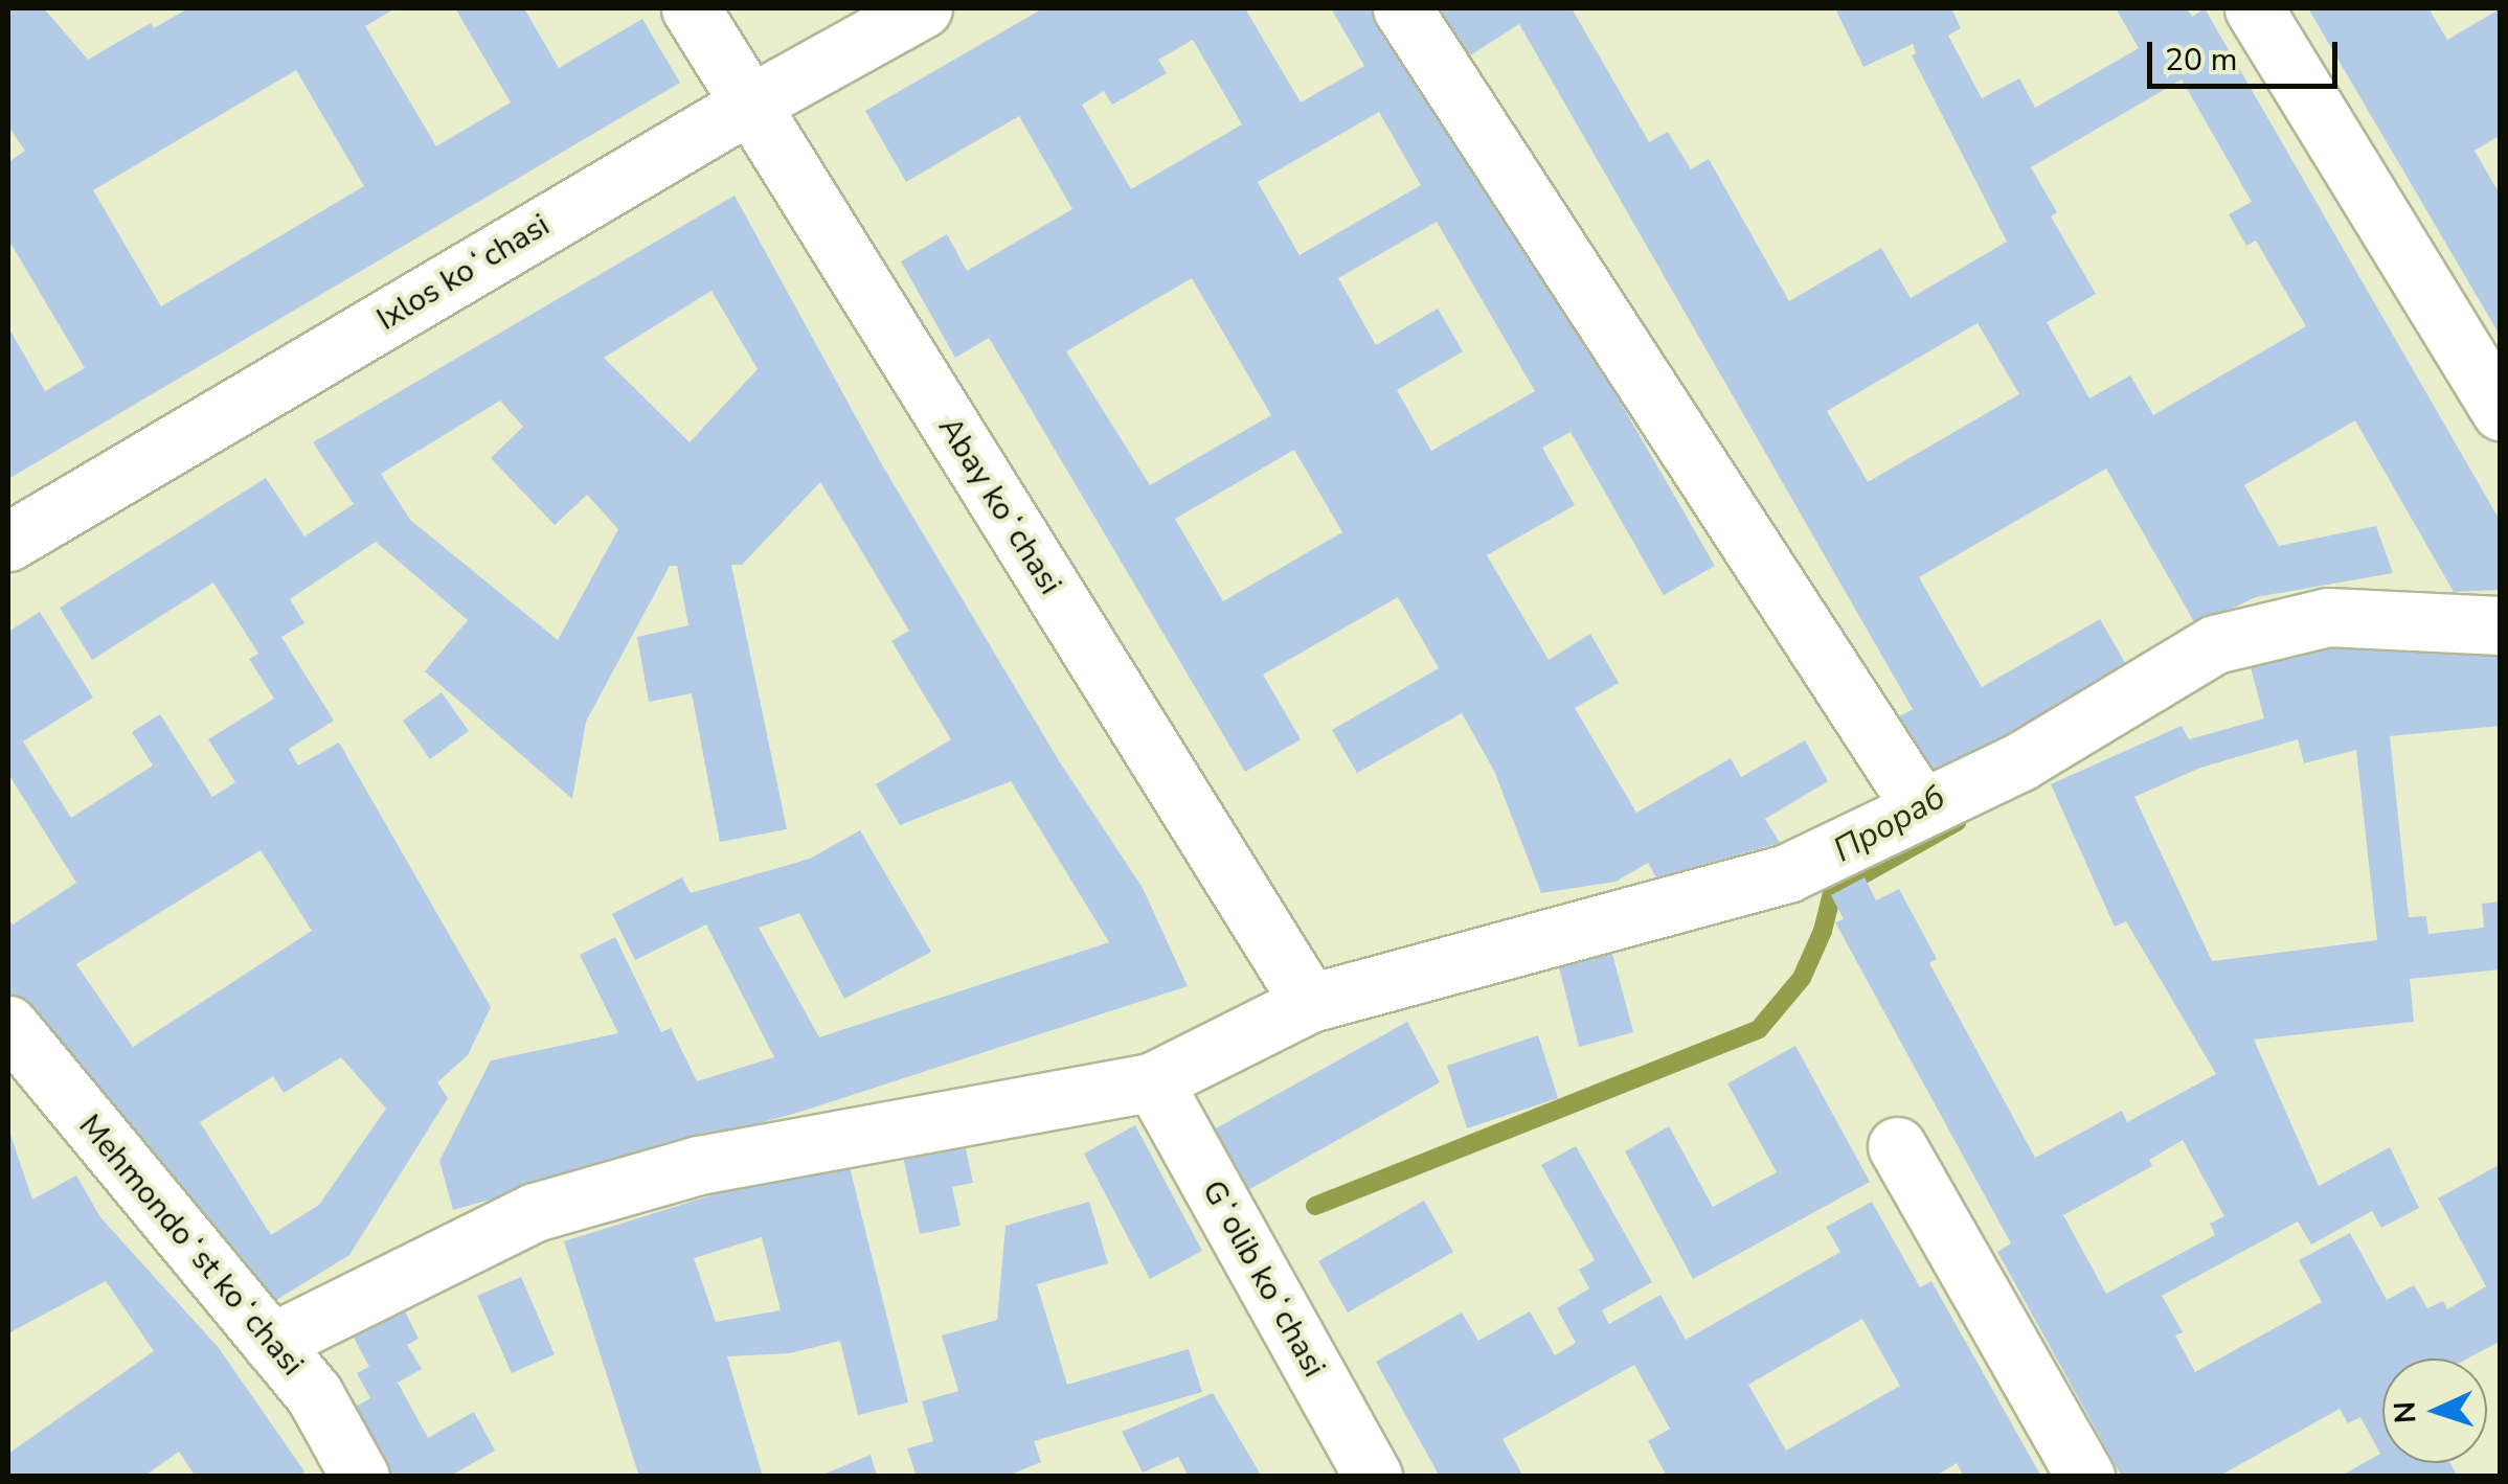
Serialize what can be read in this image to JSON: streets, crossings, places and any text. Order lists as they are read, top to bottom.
{
  "streets": {
    "street": [
      "Ixlos koʻchasi",
      "Abay koʻchasi",
      "Mehmondoʻst koʻchasi",
      "Gʻolib koʻchasi"
    ]
  },
  "crossings": [
    ["Ixlos koʻchasi", "Abay koʻchasi"]
  ],
  "water": ["Прораб"],
  "scale_bar": "20 m",
  "north": "left"
}
